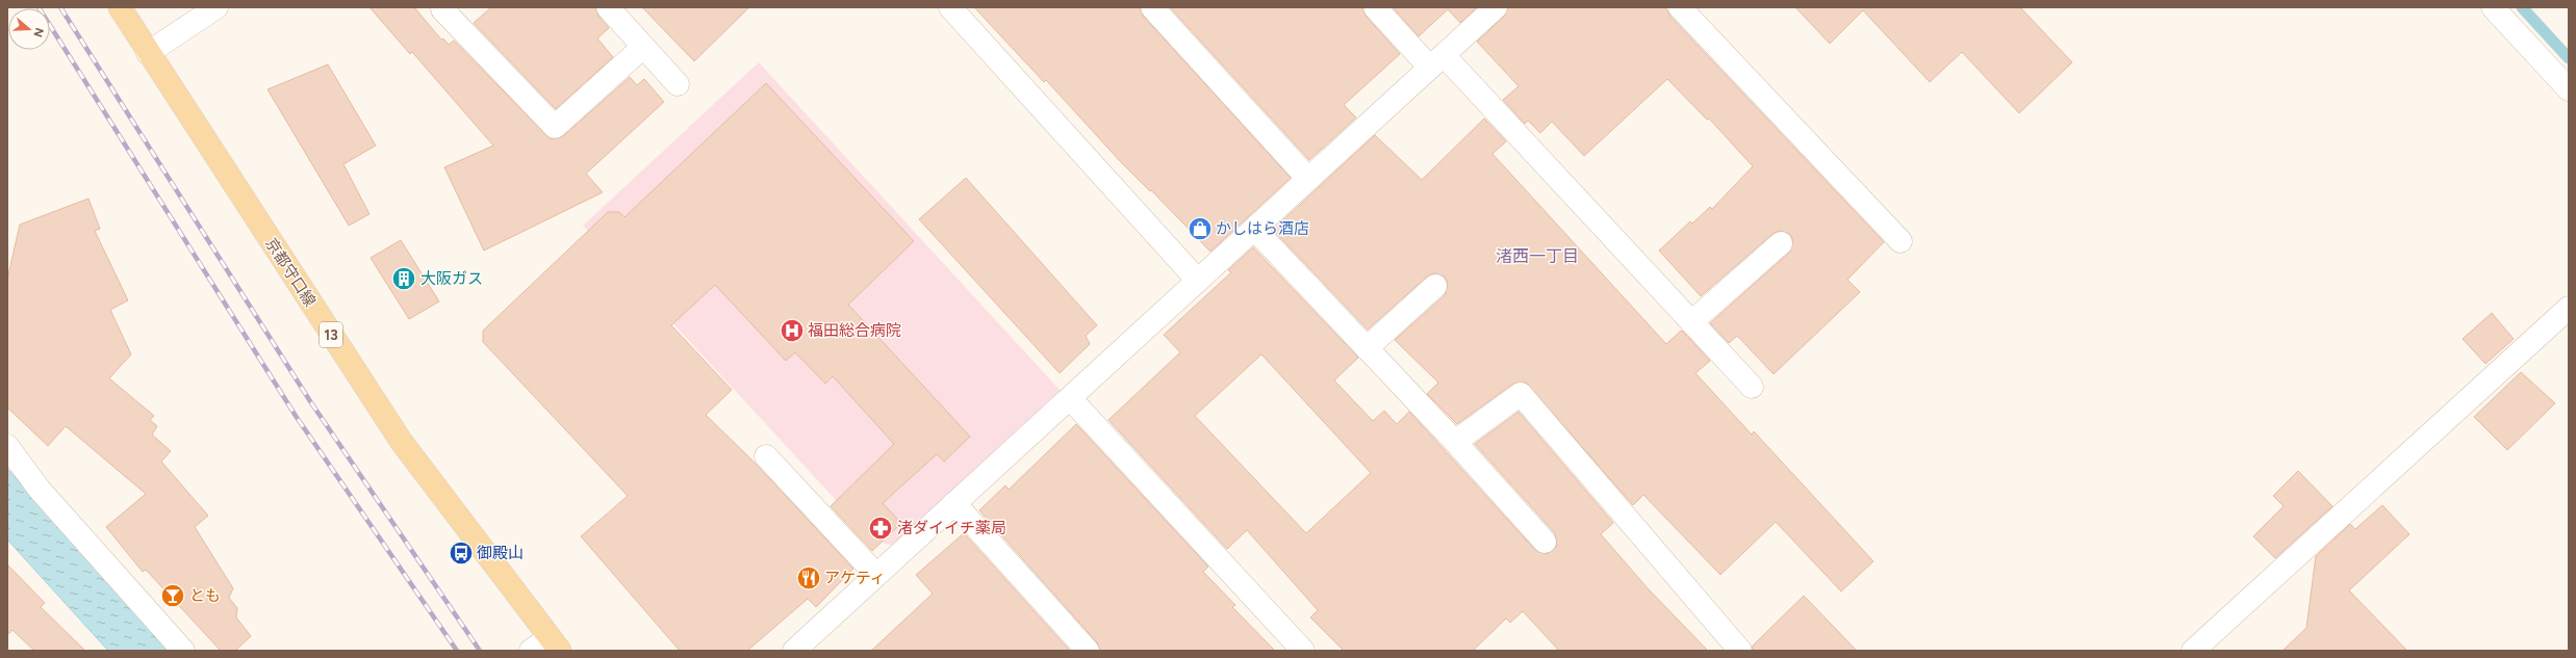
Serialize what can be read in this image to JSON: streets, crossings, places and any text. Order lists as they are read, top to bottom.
{
  "streets": {
    "main road": ["京都守口線", "13"]
  },
  "districts": ["渚西一丁目"],
  "places": {
    "shop": ["かしはら酒店"],
    "building": ["大阪ガス"],
    "hospital": ["福田総合病院"],
    "pharmacy": ["渚ダイイチ薬局"],
    "bus stop": ["御殿山"],
    "restaurant": ["アケティ"],
    "bar": ["とも"]
  },
  "north": "right"
}
